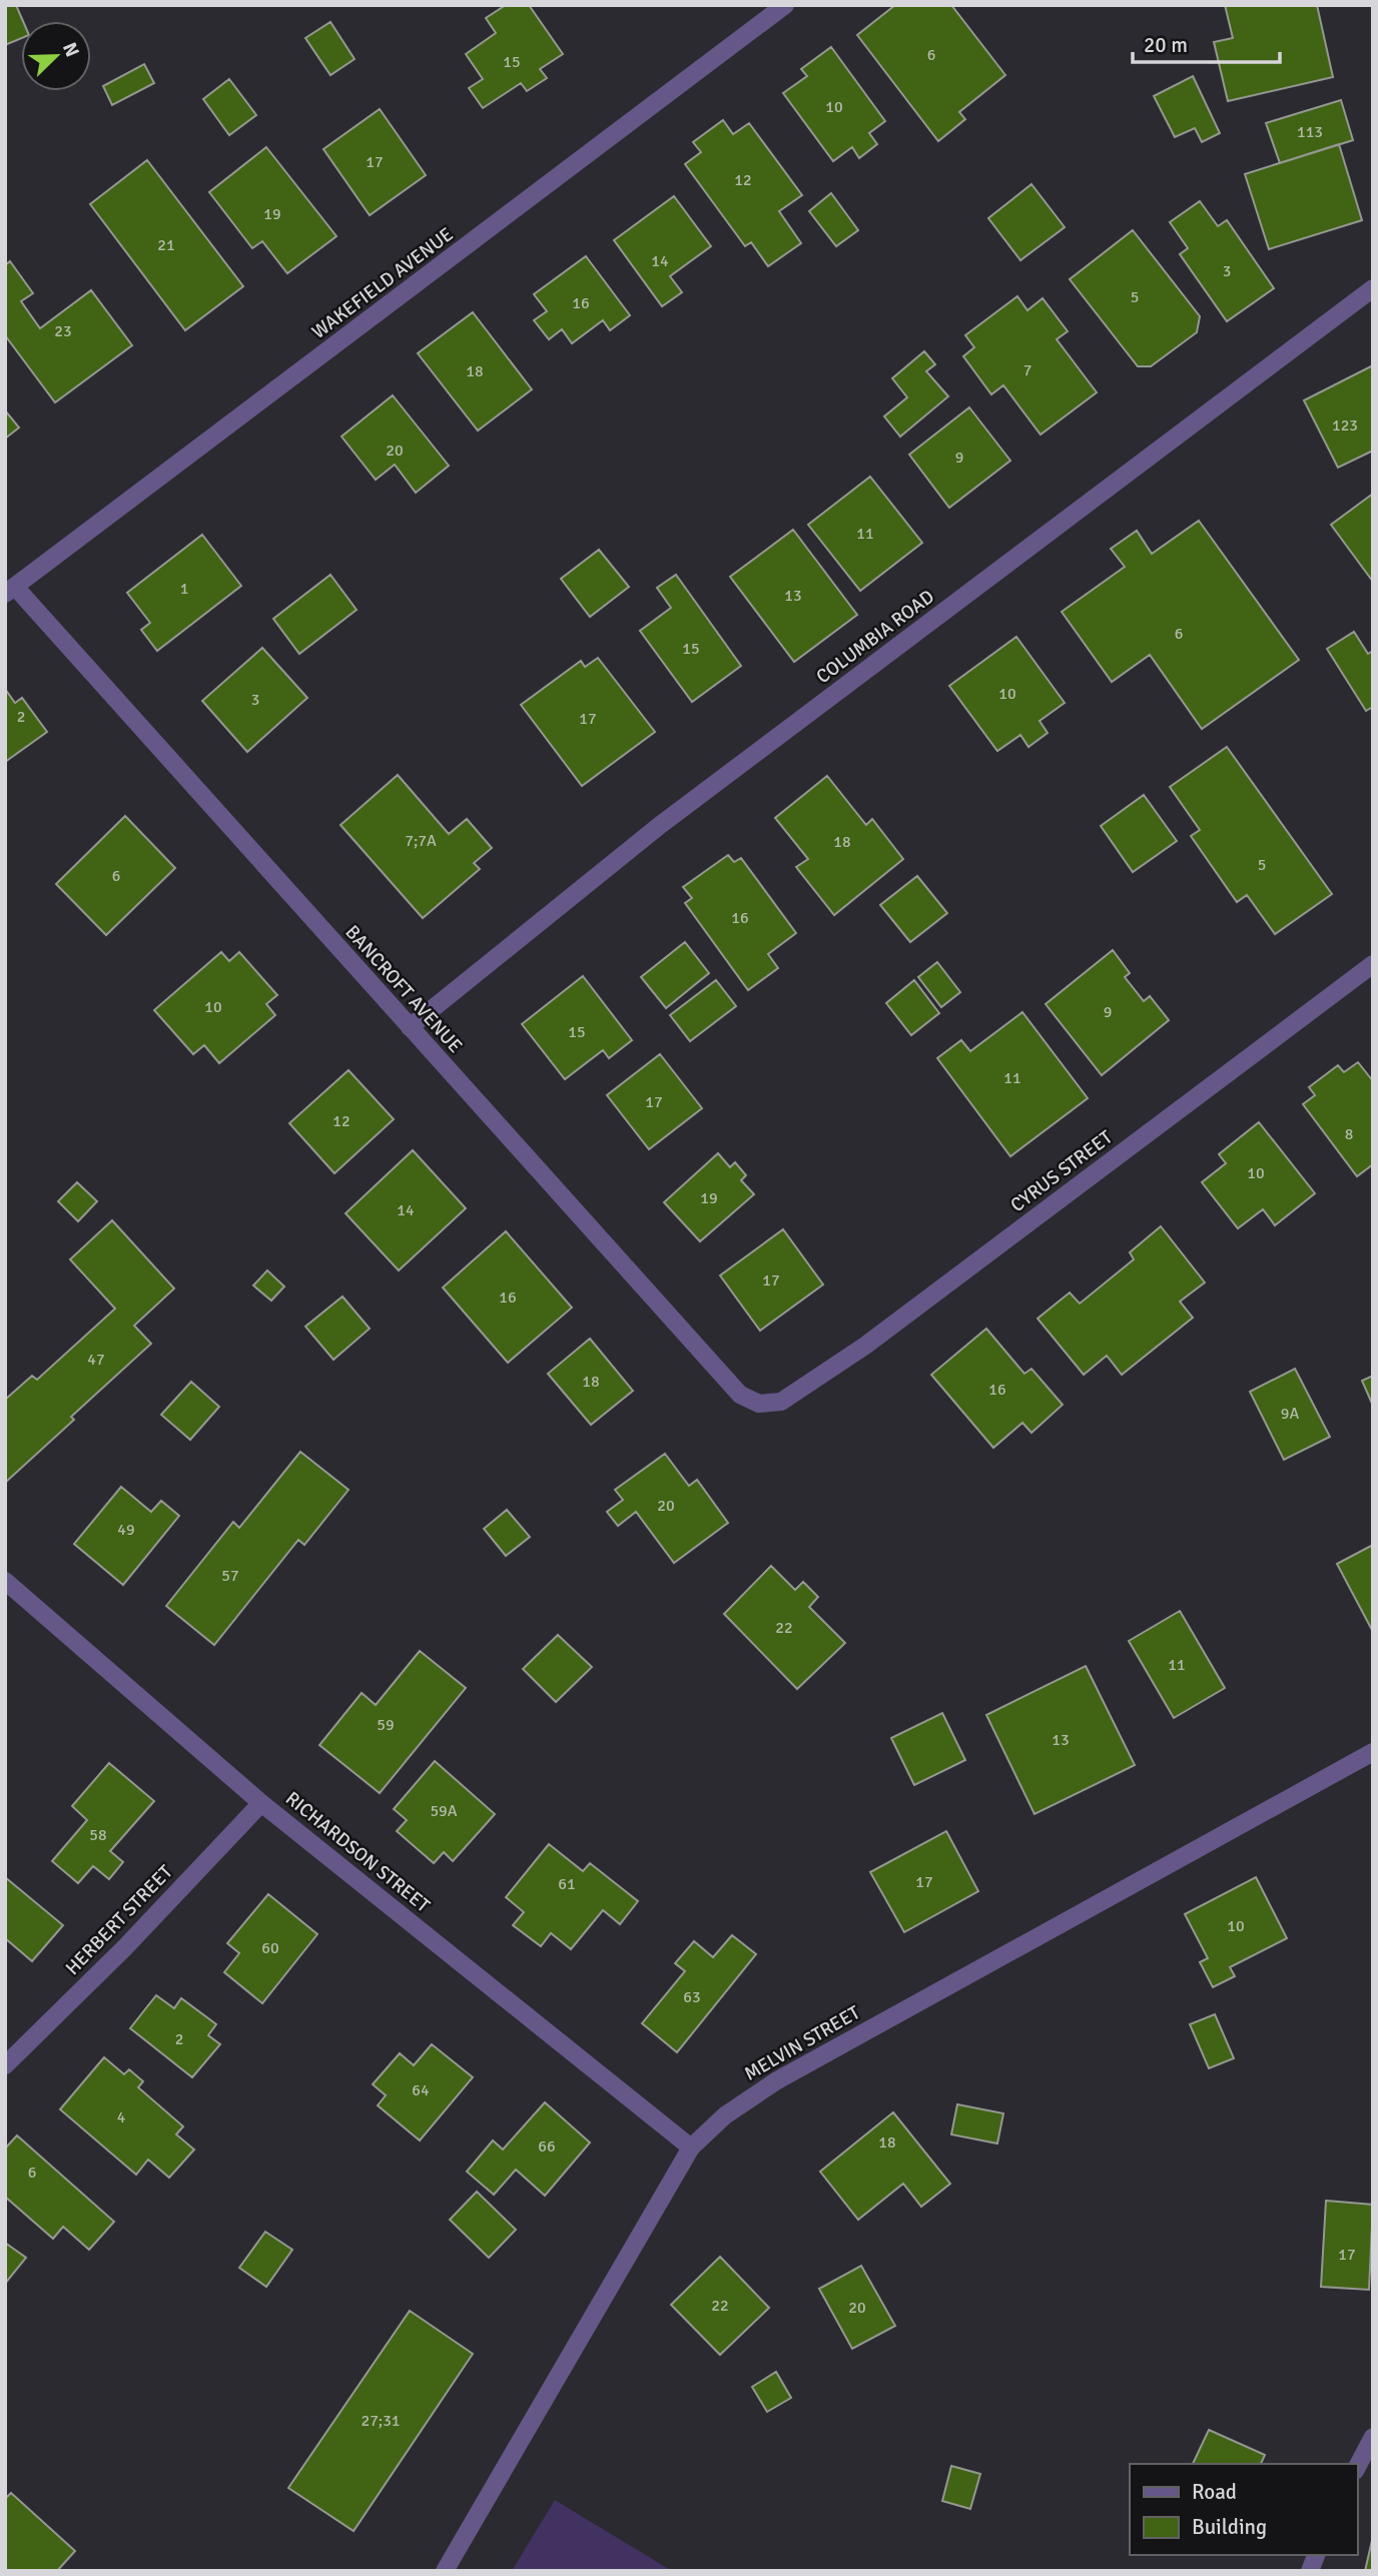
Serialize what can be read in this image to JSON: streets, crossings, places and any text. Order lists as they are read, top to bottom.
{
  "streets": {
    "street": [
      "WAKEFIELD AVENUE",
      "COLUMBIA ROAD",
      "BANCROFT AVENUE",
      "CYRUS STREET",
      "RICHARDSON STREET",
      "HERBERT STREET",
      "MELVIN STREET"
    ]
  },
  "crossings": [
    ["WAKEFIELD AVENUE", "BANCROFT AVENUE"],
    ["COLUMBIA ROAD", "BANCROFT AVENUE"],
    ["BANCROFT AVENUE", "CYRUS STREET"],
    ["RICHARDSON STREET", "HERBERT STREET"],
    ["RICHARDSON STREET", "MELVIN STREET"]
  ],
  "house_numbers": [
    "6",
    "15",
    "10",
    "113",
    "17",
    "12",
    "19",
    "21",
    "14",
    "3",
    "5",
    "16",
    "23",
    "7",
    "18",
    "123",
    "20",
    "9",
    "11",
    "1",
    "13",
    "6",
    "15",
    "10",
    "3",
    "2",
    "17",
    "7;7A",
    "18",
    "5",
    "6",
    "16",
    "10",
    "9",
    "15",
    "11",
    "17",
    "12",
    "8",
    "10",
    "19",
    "14",
    "17",
    "16",
    "47",
    "18",
    "16",
    "9A",
    "20",
    "49",
    "57",
    "22",
    "11",
    "59",
    "13",
    "59A",
    "58",
    "17",
    "61",
    "10",
    "60",
    "63",
    "2",
    "64",
    "4",
    "18",
    "66",
    "6",
    "17",
    "22",
    "20",
    "27;31"
  ],
  "legend": ["Road", "Building"],
  "scale_bar": "20 m",
  "north": "top right"
}
